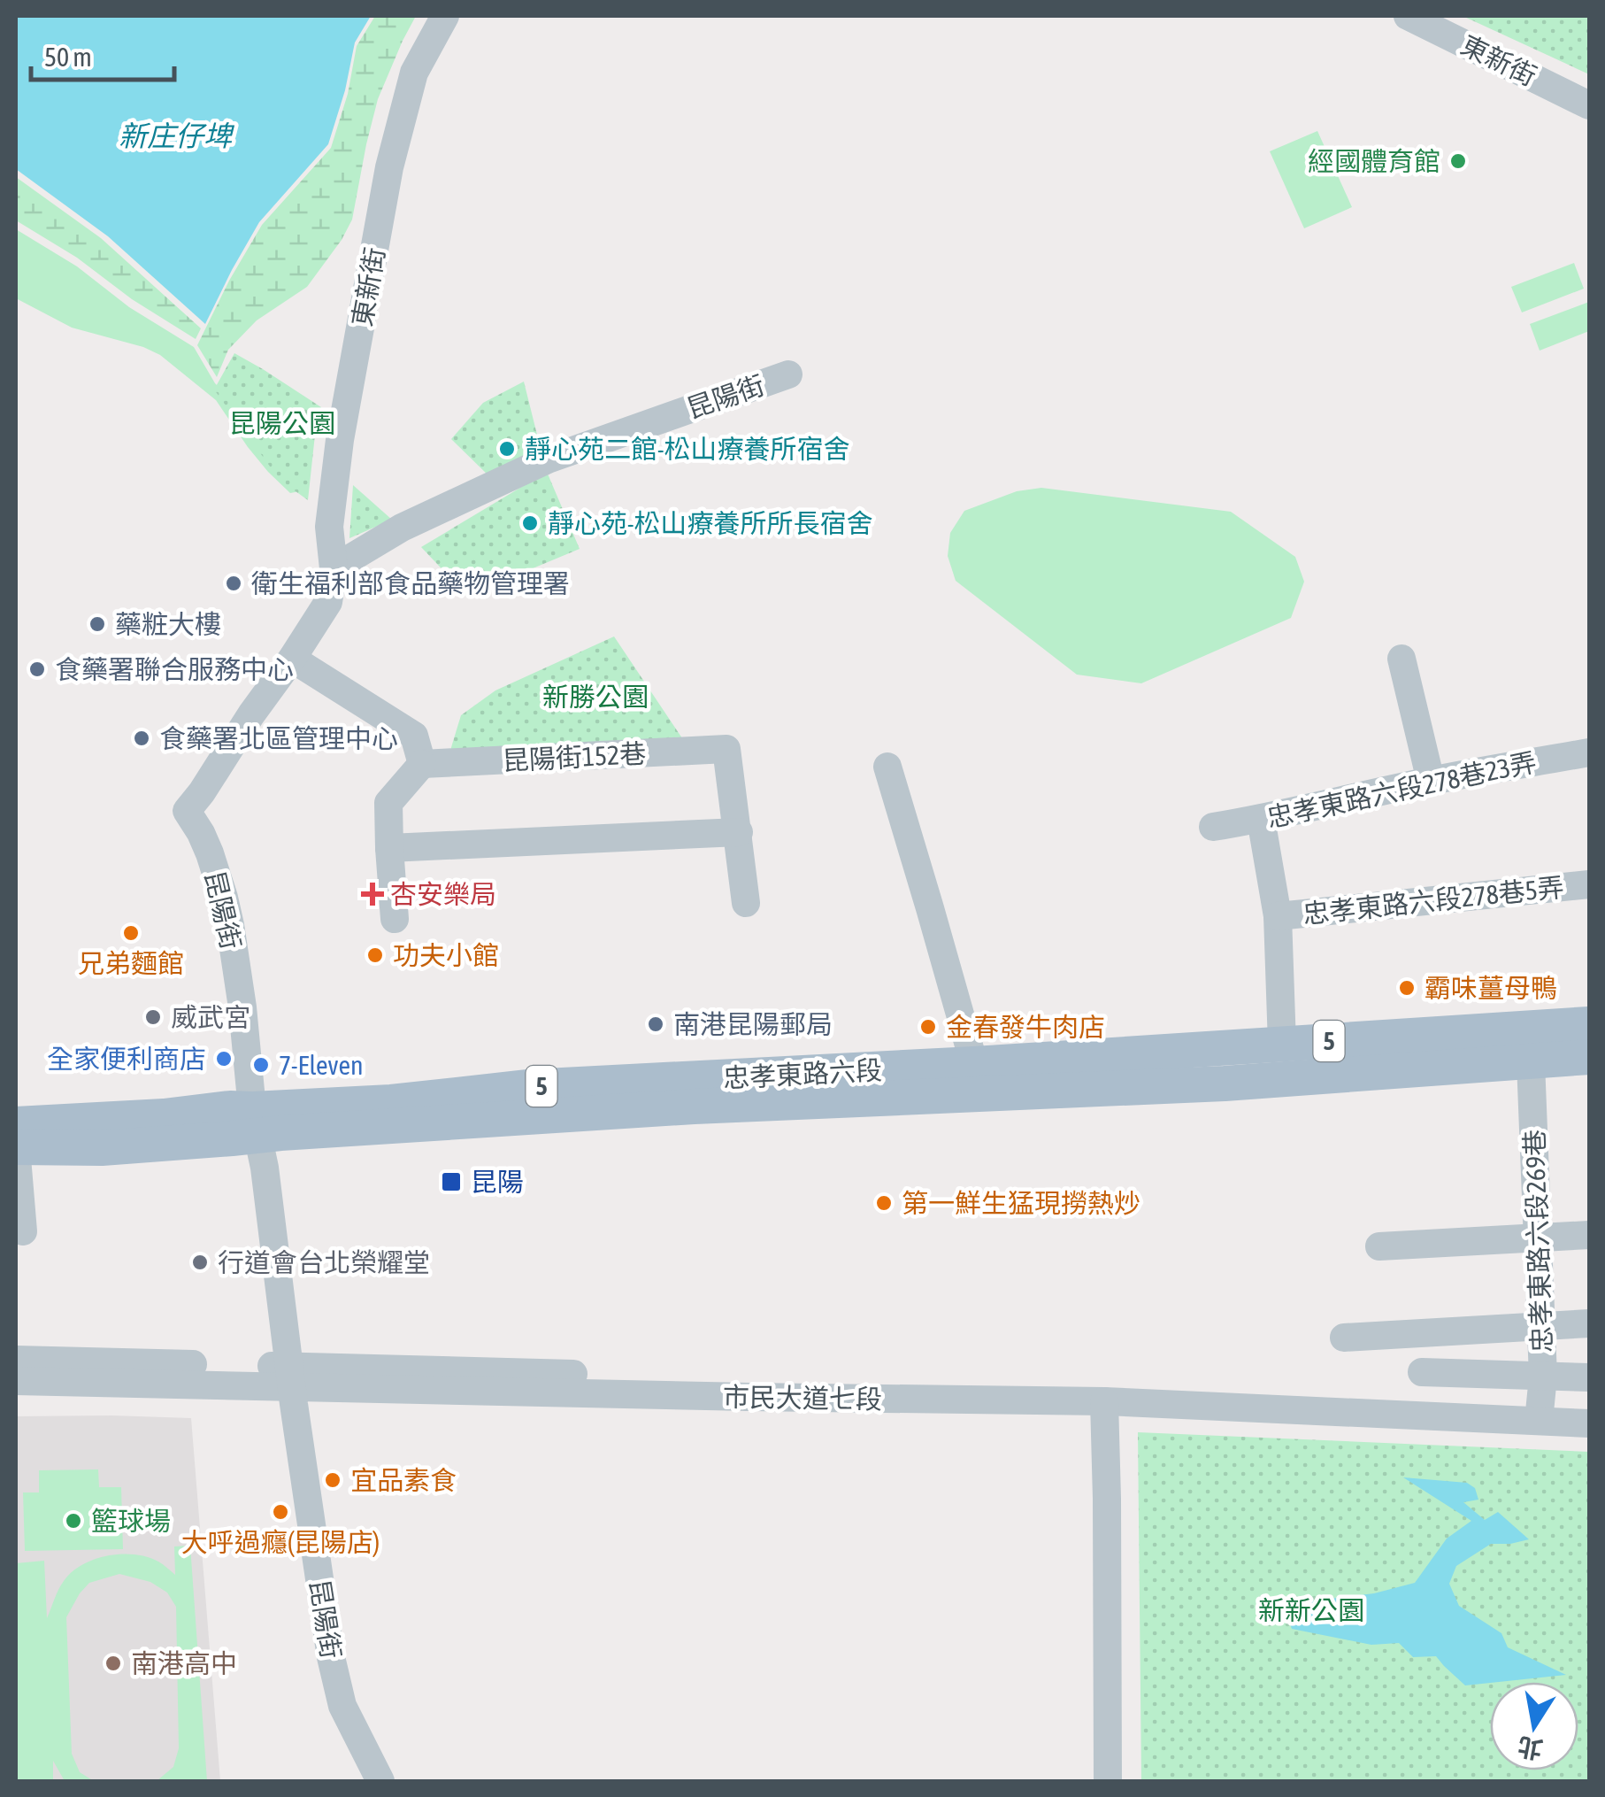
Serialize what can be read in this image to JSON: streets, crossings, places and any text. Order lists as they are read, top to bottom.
{
  "streets": {
    "main road": ["5", "忠孝東路六段"],
    "street": [
      "東新街",
      "昆陽街",
      "昆陽街152巷",
      "忠孝東路六段278巷23弄",
      "忠孝東路六段278巷5弄",
      "忠孝東路六段269巷",
      "市民大道七段"
    ]
  },
  "crossings": [
    ["東新街", "昆陽街"],
    ["昆陽街", "忠孝東路六段"],
    ["昆陽街", "市民大道七段"],
    ["忠孝東路六段", "忠孝東路六段269巷"],
    ["忠孝東路六段269巷", "市民大道七段"]
  ],
  "water": ["新庄仔埤"],
  "parks": ["昆陽公園", "新勝公園", "新新公園"],
  "places": {
    "other": [
      "經國體育館",
      "靜心苑二館-松山療養所宿舍",
      "靜心苑-松山療養所所長宿舍",
      "衛生福利部食品藥物管理署",
      "藥粧大樓",
      "食藥署聯合服務中心",
      "食藥署北區管理中心",
      "兄弟麵館",
      "功夫小館",
      "霸味薑母鴨",
      "威武宮",
      "南港昆陽郵局",
      "金春發牛肉店",
      "全家便利商店",
      "7-Eleven",
      "第一鮮生猛現撈熱炒",
      "行道會台北榮耀堂",
      "宜品素食",
      "大呼過癮(昆陽店)",
      "籃球場",
      "南港高中"
    ],
    "health": ["杏安樂局"],
    "transit": ["昆陽"]
  },
  "scale_bar": "50 m",
  "north": "bottom"
}
